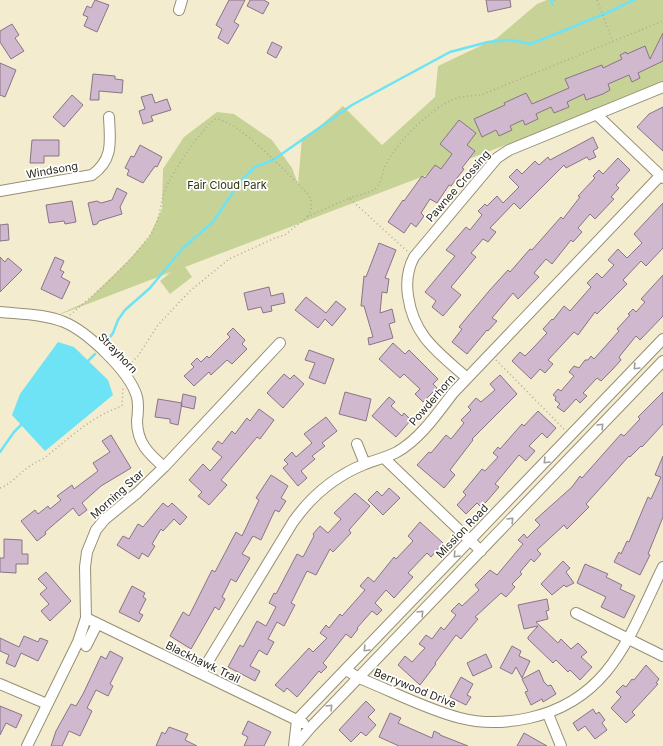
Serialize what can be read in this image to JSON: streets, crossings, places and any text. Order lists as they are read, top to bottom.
{
  "streets": {
    "street": [
      "Windsong",
      "Pawnee Crossing",
      "Strayhorn",
      "Powderhorn",
      "Morning Star",
      "Mission Road",
      "Blackhawk Trail",
      "Berrywood Drive"
    ]
  },
  "crossings": [
    ["Pawnee Crossing", "Powderhorn"],
    ["Strayhorn", "Morning Star"],
    ["Powderhorn", "Blackhawk Trail"],
    ["Morning Star", "Blackhawk Trail"],
    ["Mission Road", "Blackhawk Trail"],
    ["Mission Road", "Berrywood Drive"]
  ],
  "parks": ["Fair Cloud Park"]
}
